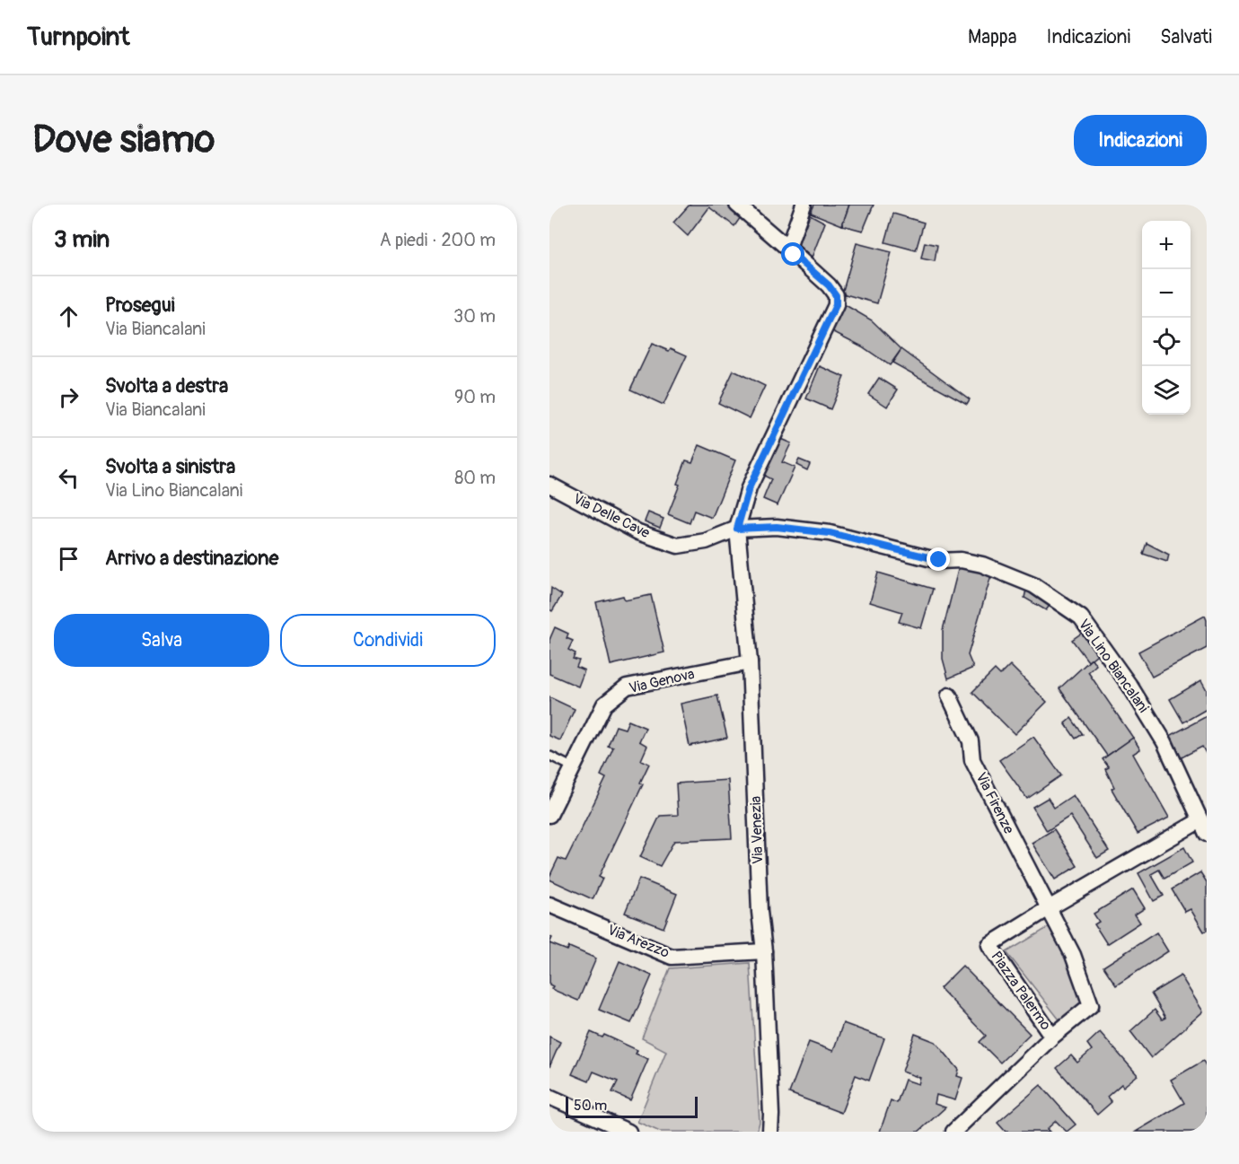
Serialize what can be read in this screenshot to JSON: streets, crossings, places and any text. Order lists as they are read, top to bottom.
{
  "streets": {
    "street": [
      "Via Delle Cave",
      "Via Lino Biancalani",
      "Via Genova",
      "Via Firenze",
      "Via Venezia",
      "Via Arezzo",
      "Piazza Palermo"
    ]
  },
  "crossings": [
    ["Via Delle Cave", "Via Lino Biancalani"],
    ["Via Delle Cave", "Via Venezia"],
    ["Via Lino Biancalani", "Via Venezia"],
    ["Via Genova", "Via Venezia"],
    ["Via Firenze", "Piazza Palermo"],
    ["Via Venezia", "Via Arezzo"]
  ],
  "scale_bar": "50 m",
  "page": {
    "header": "Turnpoint",
    "nav": ["Mappa", "Indicazioni", "Salvati"],
    "buttons": [
      "Indicazioni",
      ["Salva", "Condividi"]
    ],
    "title": "Dove siamo",
    "heading": ["3 min", "A piedi · 200 m"],
    "map_buttons": ["+", "−"],
    "list": [
      ["Prosegui", "Via Biancalani", "30 m"],
      ["Svolta a destra", "Via Biancalani", "90 m"],
      ["Svolta a sinistra", "Via Lino Biancalani", "80 m"],
      "Arrivo a destinazione"
    ],
    "scale": "50 m"
  }
}
